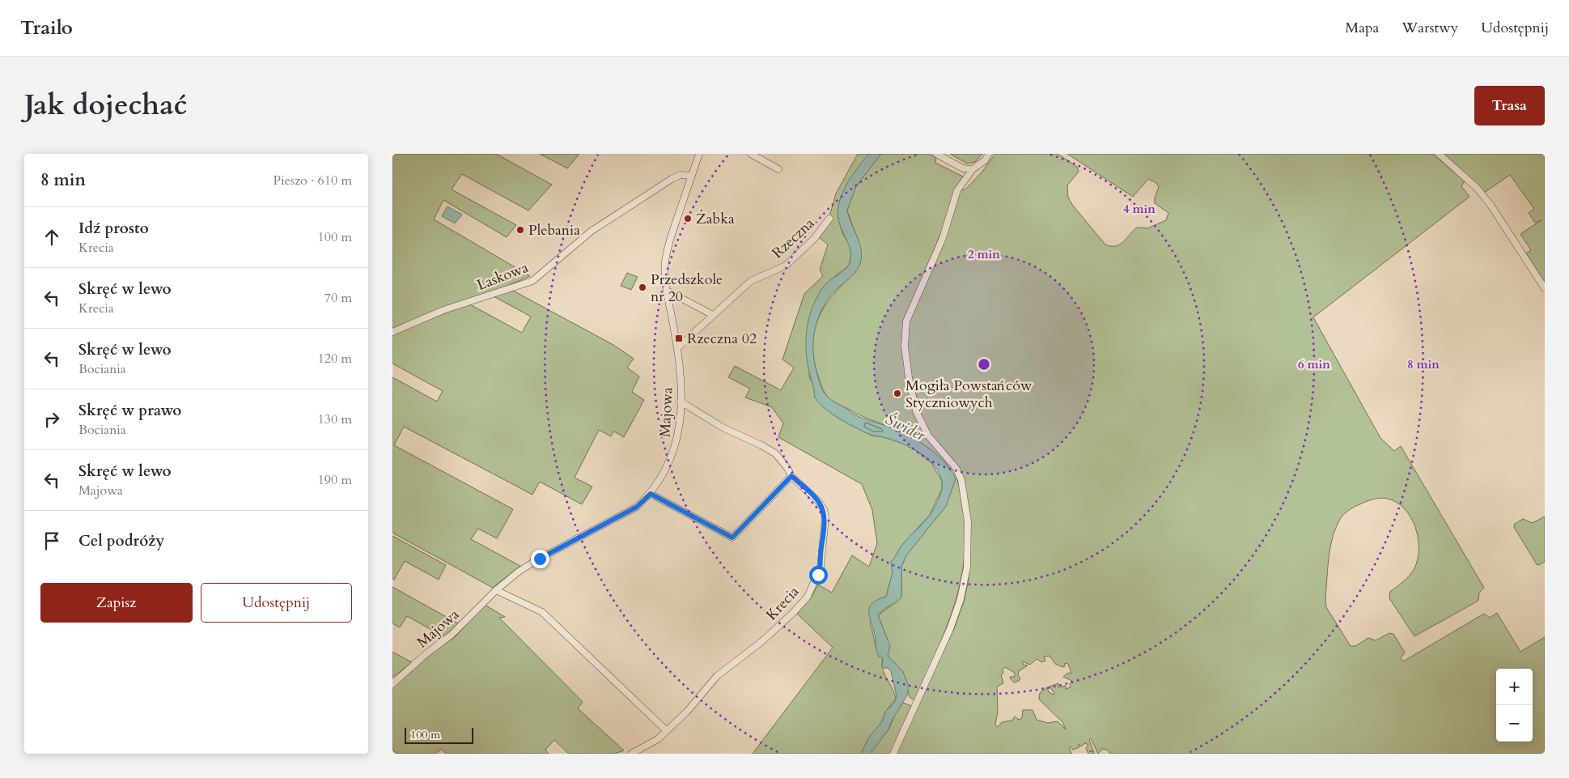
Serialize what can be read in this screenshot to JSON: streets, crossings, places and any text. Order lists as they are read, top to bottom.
{
  "streets": {
    "street": [
      "Rzeczna",
      "Laskowa",
      "Majowa",
      "Krecia"
    ]
  },
  "crossings": [
    ["Rzeczna", "Majowa"],
    ["Laskowa", "Majowa"],
    ["Majowa", "Krecia"]
  ],
  "water": ["Świder"],
  "places": {
    "other": [
      "Żabka",
      "Plebania",
      "Przedszkole nr 20",
      "Mogiła Powstańców Styczniowych"
    ],
    "transit": ["Rzeczna 02"]
  },
  "scale_bar": "100 m",
  "page": {
    "header": "Trailo",
    "nav": ["Mapa", "Warstwy", "Udostępnij"],
    "title": "Jak dojechać",
    "buttons": [
      "Trasa",
      ["Zapisz", "Udostępnij"]
    ],
    "heading": ["8 min", "Pieszo · 610 m"],
    "list": [
      ["Idź prosto", "Krecia", "100 m"],
      ["Skręć w lewo", "Krecia", "70 m"],
      ["Skręć w lewo", "Bociania", "120 m"],
      ["Skręć w prawo", "Bociania", "130 m"],
      ["Skręć w lewo", "Majowa", "190 m"],
      "Cel podróży"
    ],
    "map_buttons": ["+", "−"],
    "scale": "100 m"
  },
  "rings": [
    "4 min",
    "2 min",
    "6 min",
    "8 min"
  ]
}
